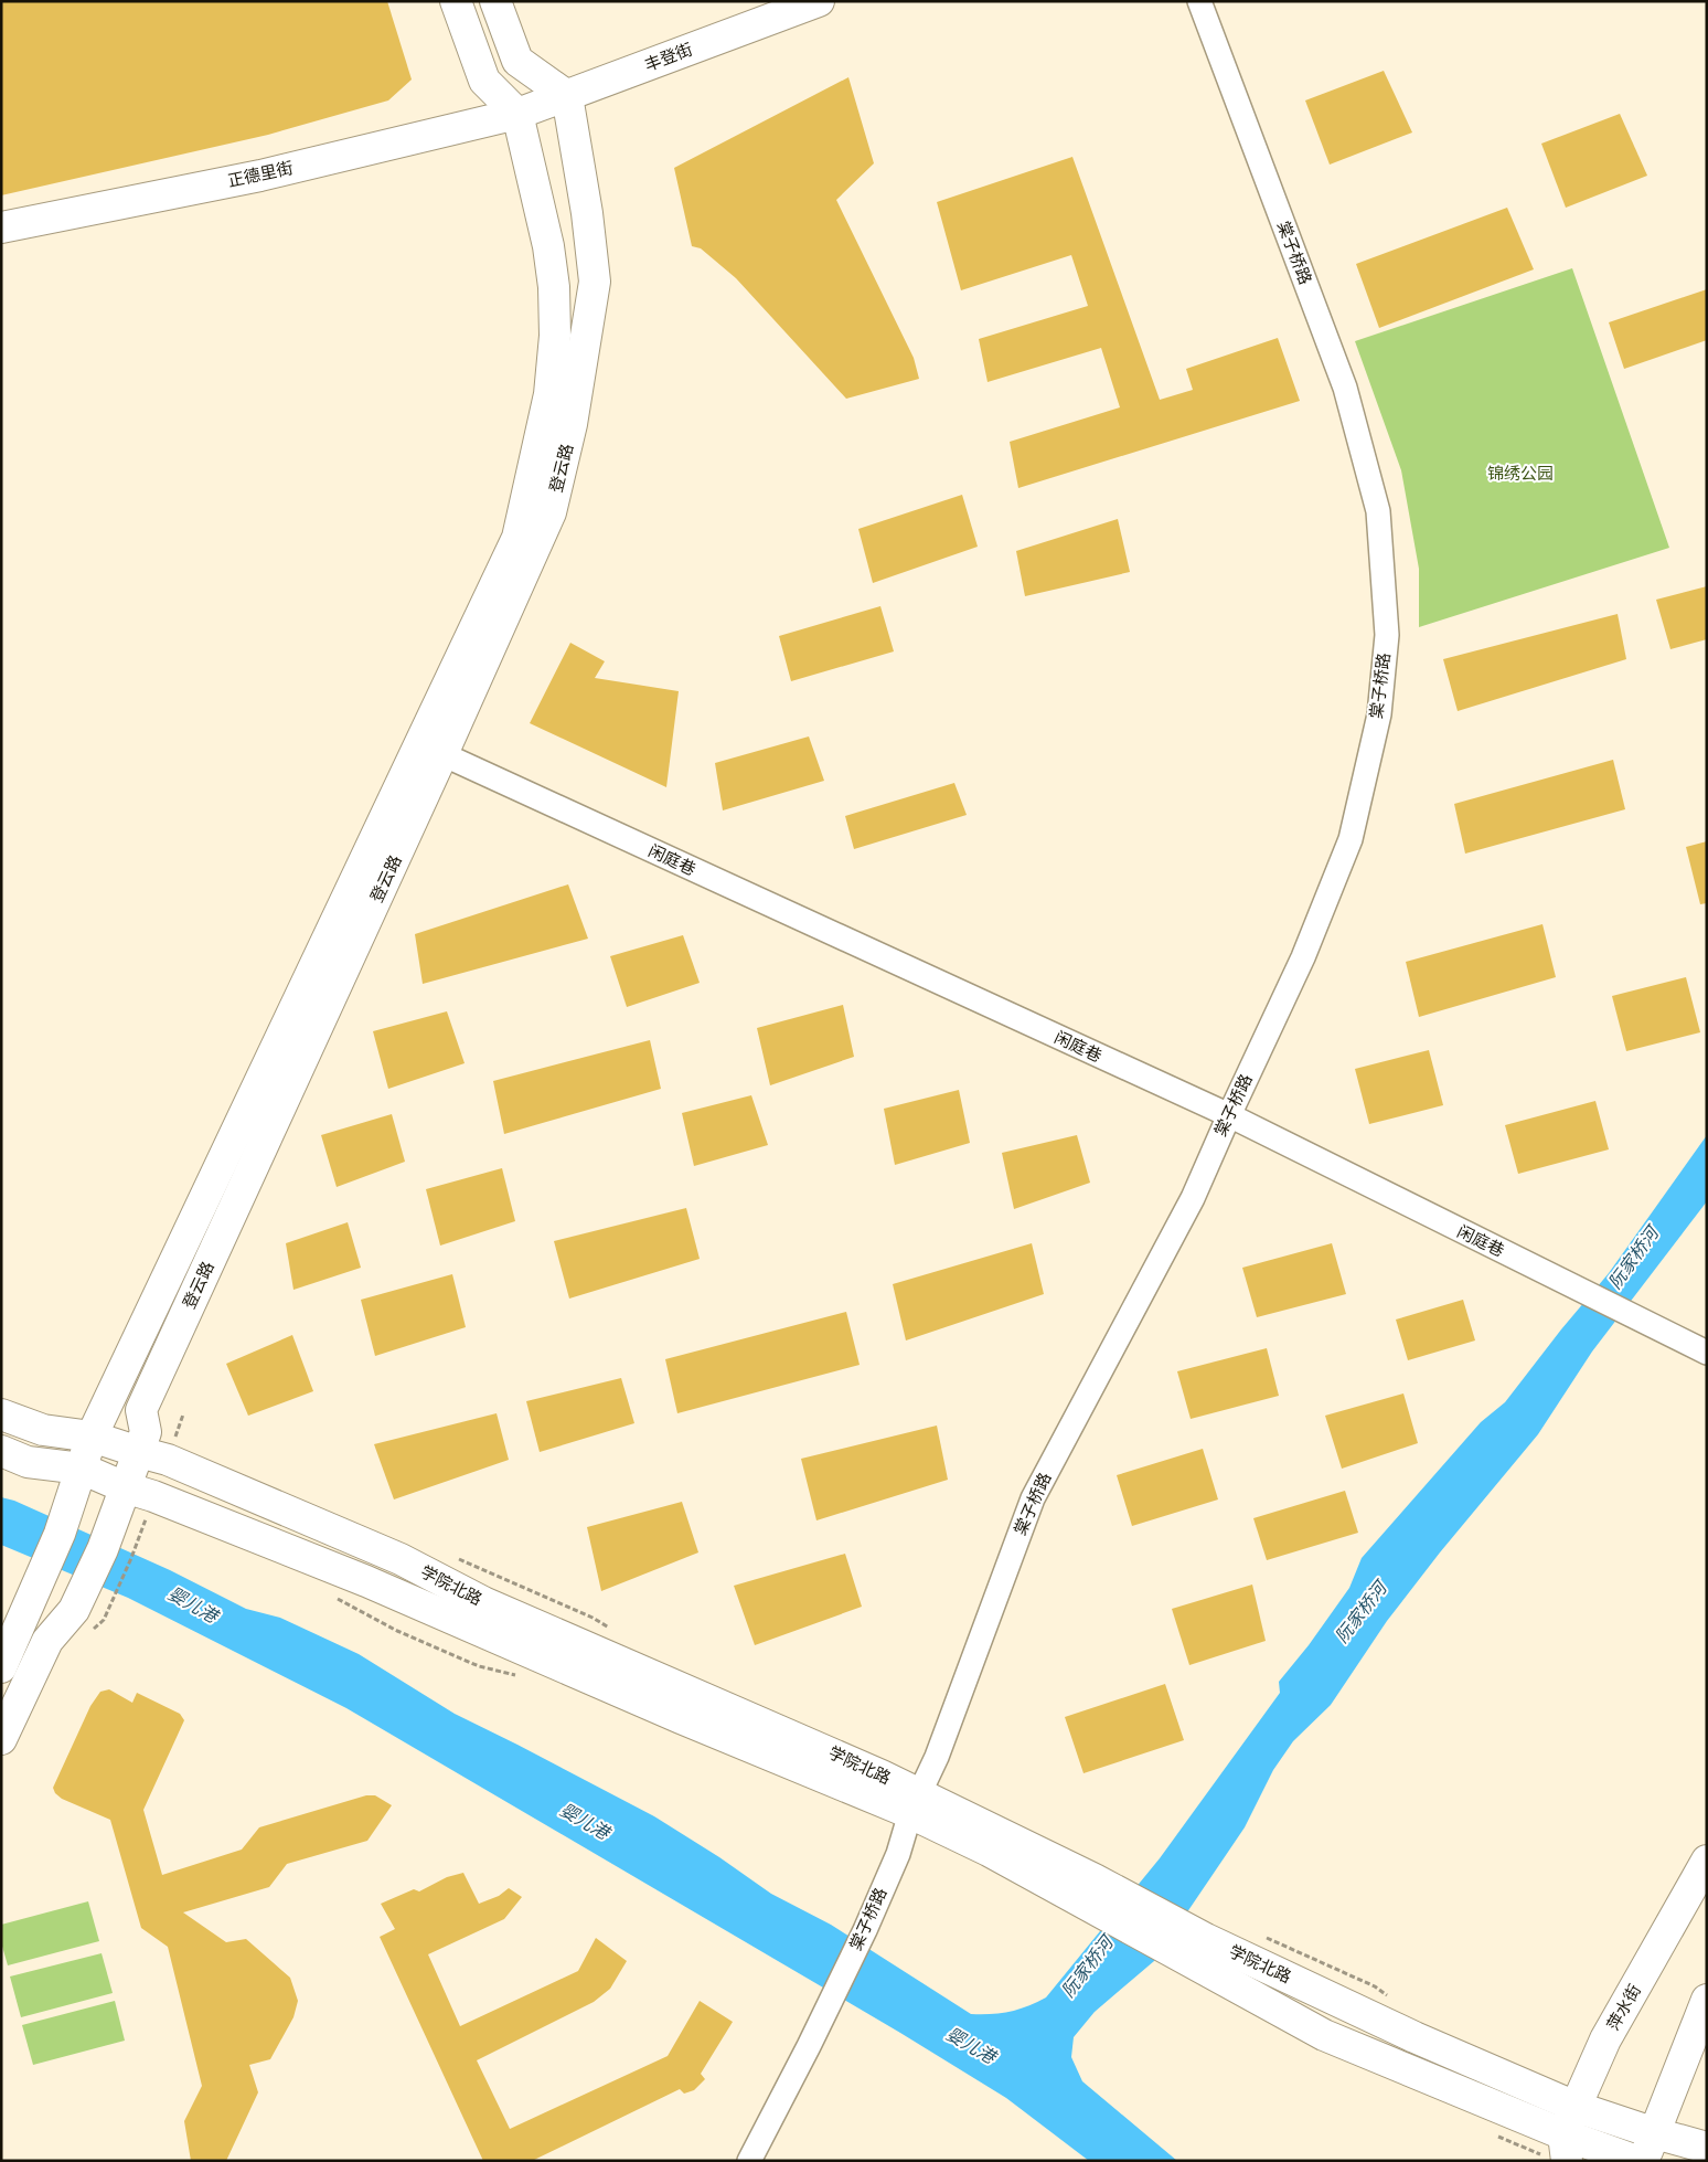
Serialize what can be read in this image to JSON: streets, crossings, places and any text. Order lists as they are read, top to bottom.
{
  "streets": {
    "main road": [
      "丰登街",
      "正德里街",
      "登云路",
      "学院北路",
      "萍水街"
    ],
    "street": ["棠子桥路", "闲庭巷"]
  },
  "crossings": [
    ["丰登街", "正德里街"],
    ["丰登街", "登云路"],
    ["正德里街", "登云路"],
    ["棠子桥路", "闲庭巷"],
    ["棠子桥路", "学院北路"],
    ["登云路", "闲庭巷"],
    ["登云路", "学院北路"],
    ["学院北路", "萍水街"]
  ],
  "water": ["阮家桥河", "婴儿港"],
  "parks": ["锦绣公园"]
}
